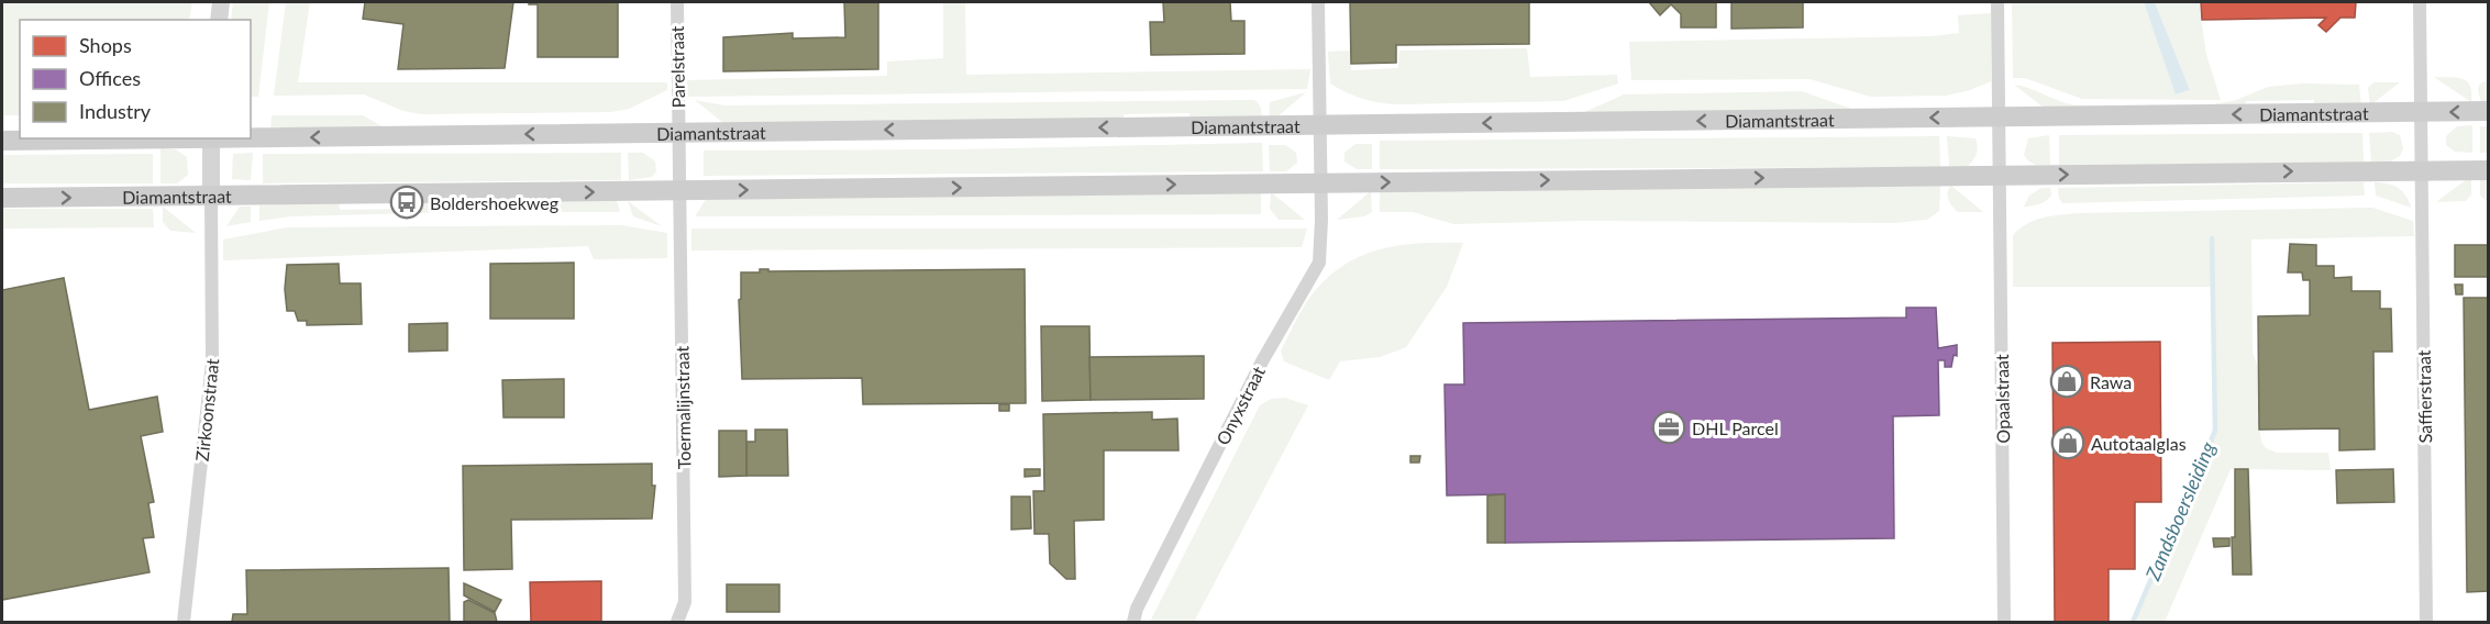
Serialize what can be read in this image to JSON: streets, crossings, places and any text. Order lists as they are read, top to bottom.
{
  "streets": {
    "main road": ["Diamantstraat"],
    "street": [
      "Parelstraat",
      "Saffierstraat",
      "Opaalstraat",
      "Onyxstraat",
      "Toermalijnstraat",
      "Zirkoonstraat"
    ]
  },
  "crossings": [
    ["Parelstraat", "Diamantstraat"],
    ["Parelstraat", "Toermalijnstraat"],
    ["Diamantstraat", "Saffierstraat"],
    ["Diamantstraat", "Opaalstraat"],
    ["Diamantstraat", "Onyxstraat"],
    ["Diamantstraat", "Toermalijnstraat"],
    ["Diamantstraat", "Zirkoonstraat"]
  ],
  "water": ["Zandsboersleiding"],
  "places": {
    "bus stop": ["Boldershoekweg"],
    "shop": ["Rawa", "Autotaalglas"],
    "office": ["DHL Parcel"]
  },
  "legend": ["Shops", "Offices", "Industry"]
}
